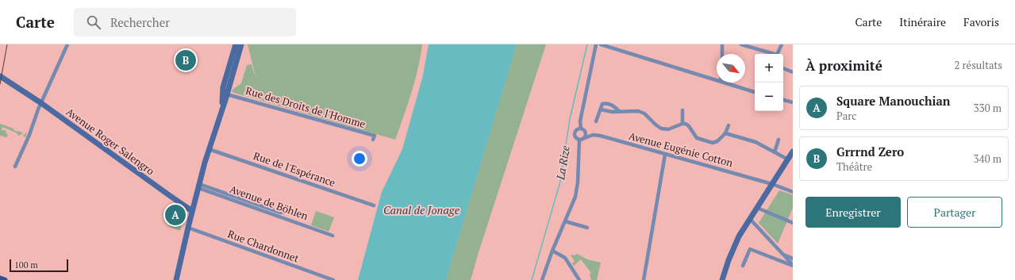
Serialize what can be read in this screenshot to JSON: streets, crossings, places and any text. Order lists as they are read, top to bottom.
{
  "streets": {
    "main road": ["Avenue Roger Salengro"],
    "street": [
      "Rue des Droits de l'Homme",
      "Avenue Eugénie Cotton",
      "Rue de l'Espérance",
      "Avenue de Böhlen",
      "Rue Chardonnet"
    ]
  },
  "water": ["La Rize", "Canal de Jonage"],
  "scale_bar": "100 m",
  "north": "bottom right",
  "page": {
    "header": "Carte",
    "search": "Rechercher",
    "nav": ["Carte", "Itinéraire", "Favoris"],
    "heading": ["À proximité", "2 résultats"],
    "pins": ["B", "A"],
    "map_buttons": ["+", "−"],
    "list": [
      {
        "mark": "A",
        "name": "Square Manouchian",
        "note": "Parc",
        "value": "330 m"
      },
      {
        "mark": "B",
        "name": "Grrrnd Zero",
        "note": "Théâtre",
        "value": "340 m"
      }
    ],
    "buttons": ["Enregistrer", "Partager"],
    "scale": "100 m"
  }
}
